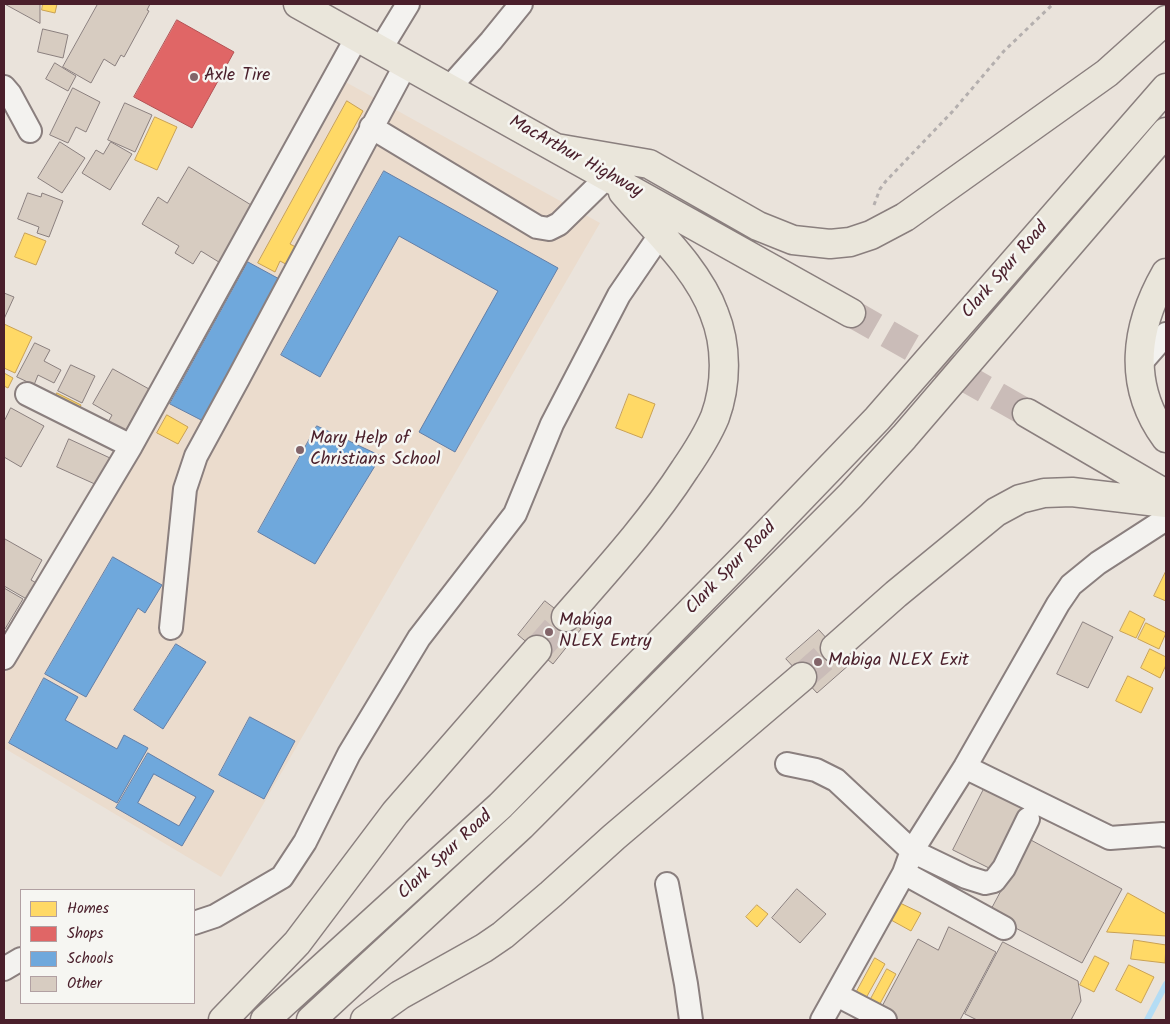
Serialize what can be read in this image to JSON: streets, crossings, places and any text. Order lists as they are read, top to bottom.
{
  "streets": {
    "highway": ["MacArthur Highway", "Clark Spur Road"]
  },
  "places": [
    "Axle Tire",
    "Mary Help of Christians School",
    "Mabiga NLEX Entry",
    "Mabiga NLEX Exit"
  ],
  "legend": [
    "Homes",
    "Shops",
    "Schools",
    "Other"
  ]
}
